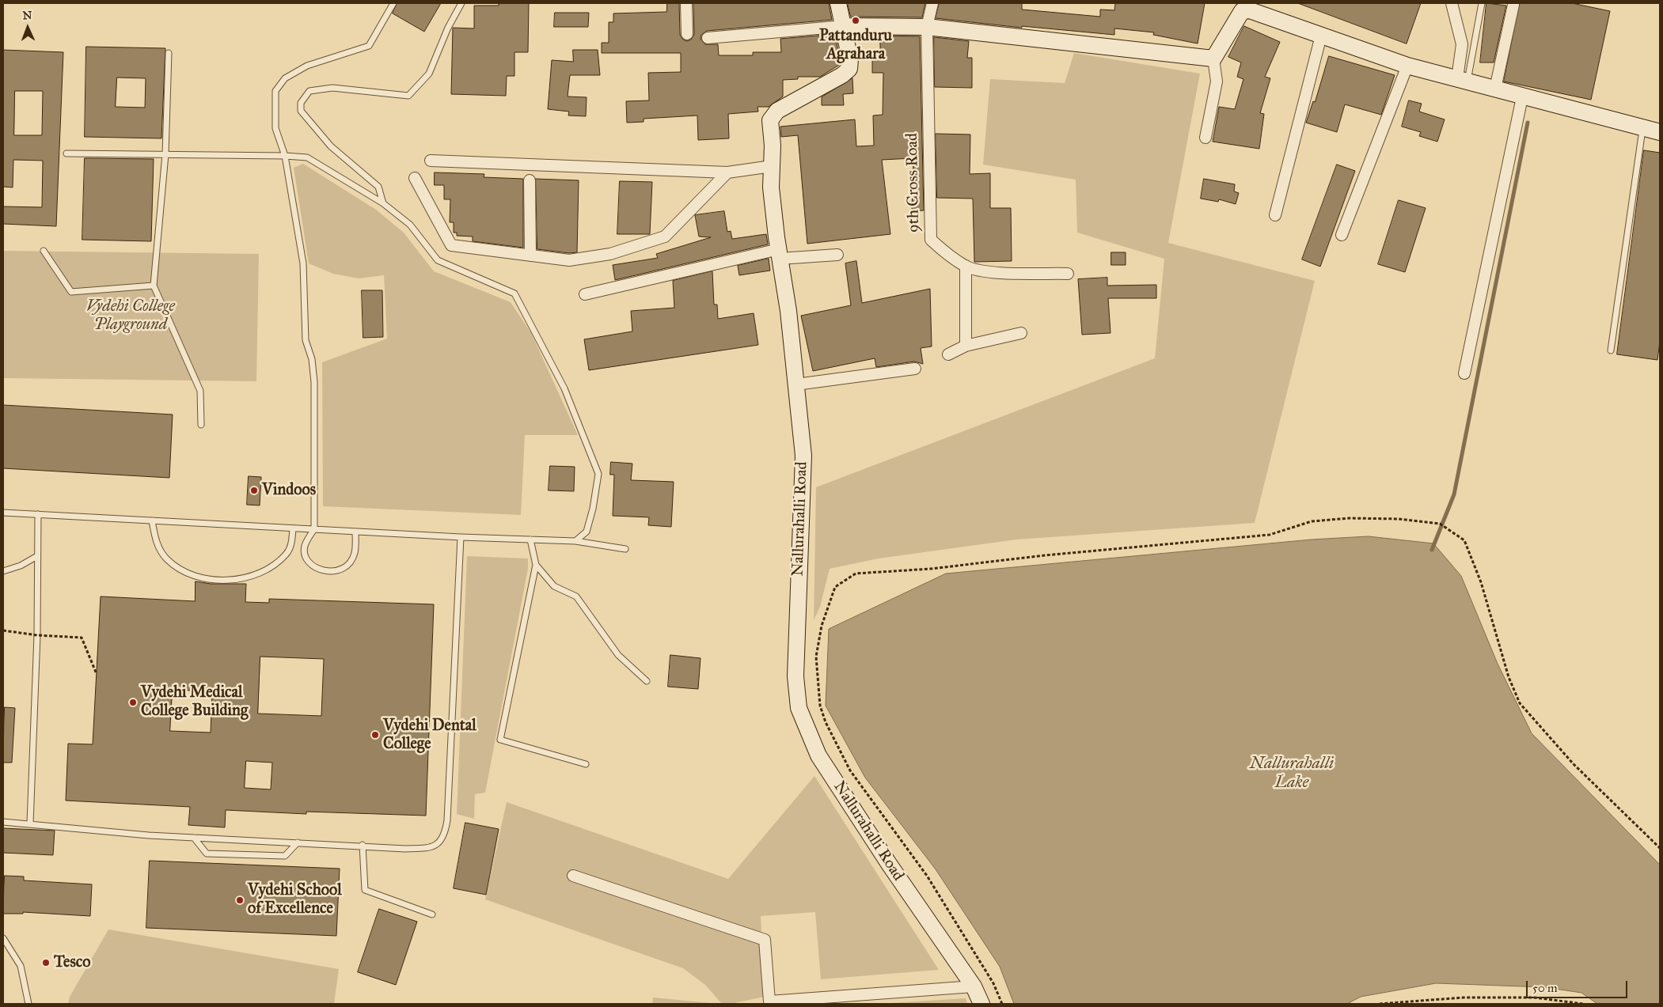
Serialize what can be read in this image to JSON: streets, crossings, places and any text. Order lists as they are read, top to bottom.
{
  "streets": {
    "street": ["9th Cross Road", "Nallurahalli Road"]
  },
  "water": ["Nallurahalli Lake"],
  "parks": ["Vydehi College Playground"],
  "places": [
    "Pattanduru Agrahara",
    "Vindoos",
    "Vydehi Medical College Building",
    "Vydehi Dental College",
    "Vydehi School of Excellence",
    "Tesco"
  ],
  "scale_bar": "50 m",
  "north": "top"
}
